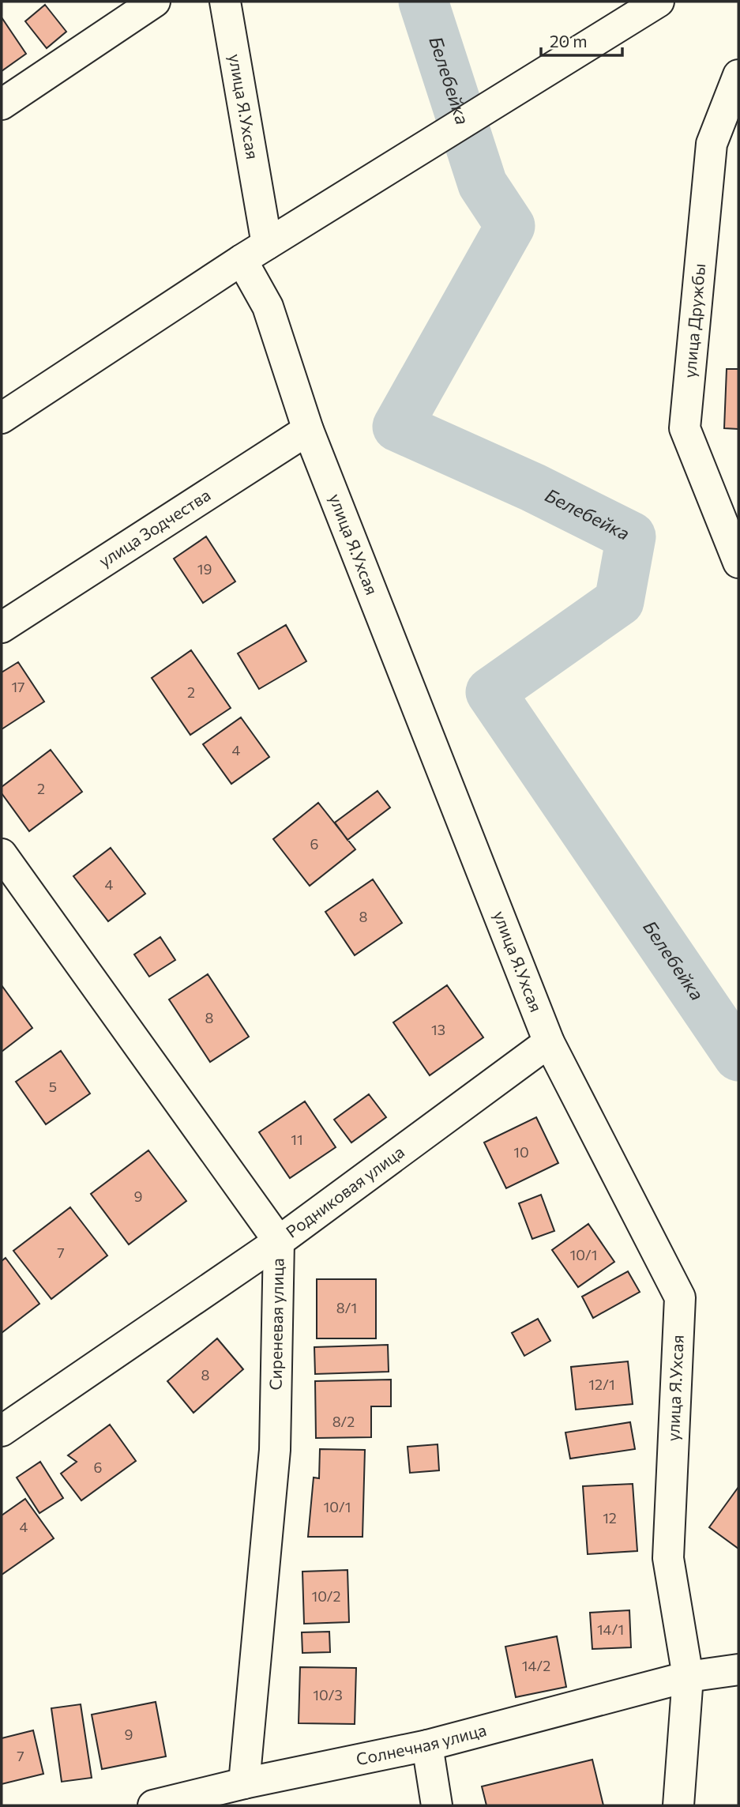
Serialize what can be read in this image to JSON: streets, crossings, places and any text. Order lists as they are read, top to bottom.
{
  "streets": {
    "street": [
      "улица Я.Ухсая",
      "улица Дружбы",
      "улица Зодчества",
      "Родниковая улица",
      "Сиреневая улица",
      "Солнечная улица"
    ]
  },
  "crossings": [
    ["улица Я.Ухсая", "улица Зодчества"],
    ["улица Я.Ухсая", "Родниковая улица"],
    ["улица Я.Ухсая", "Солнечная улица"],
    ["Родниковая улица", "Сиреневая улица"],
    ["Сиреневая улица", "Солнечная улица"]
  ],
  "water": ["Белебейка"],
  "house_numbers": [
    "19",
    "17",
    "2",
    "4",
    "2",
    "6",
    "4",
    "8",
    "8",
    "13",
    "5",
    "11",
    "10",
    "9",
    "7",
    "10/1",
    "8/1",
    "8",
    "12/1",
    "8/2",
    "6",
    "10/1",
    "12",
    "4",
    "10/2",
    "14/1",
    "14/2",
    "10/3",
    "9",
    "7"
  ],
  "scale_bar": "20 m"
}
